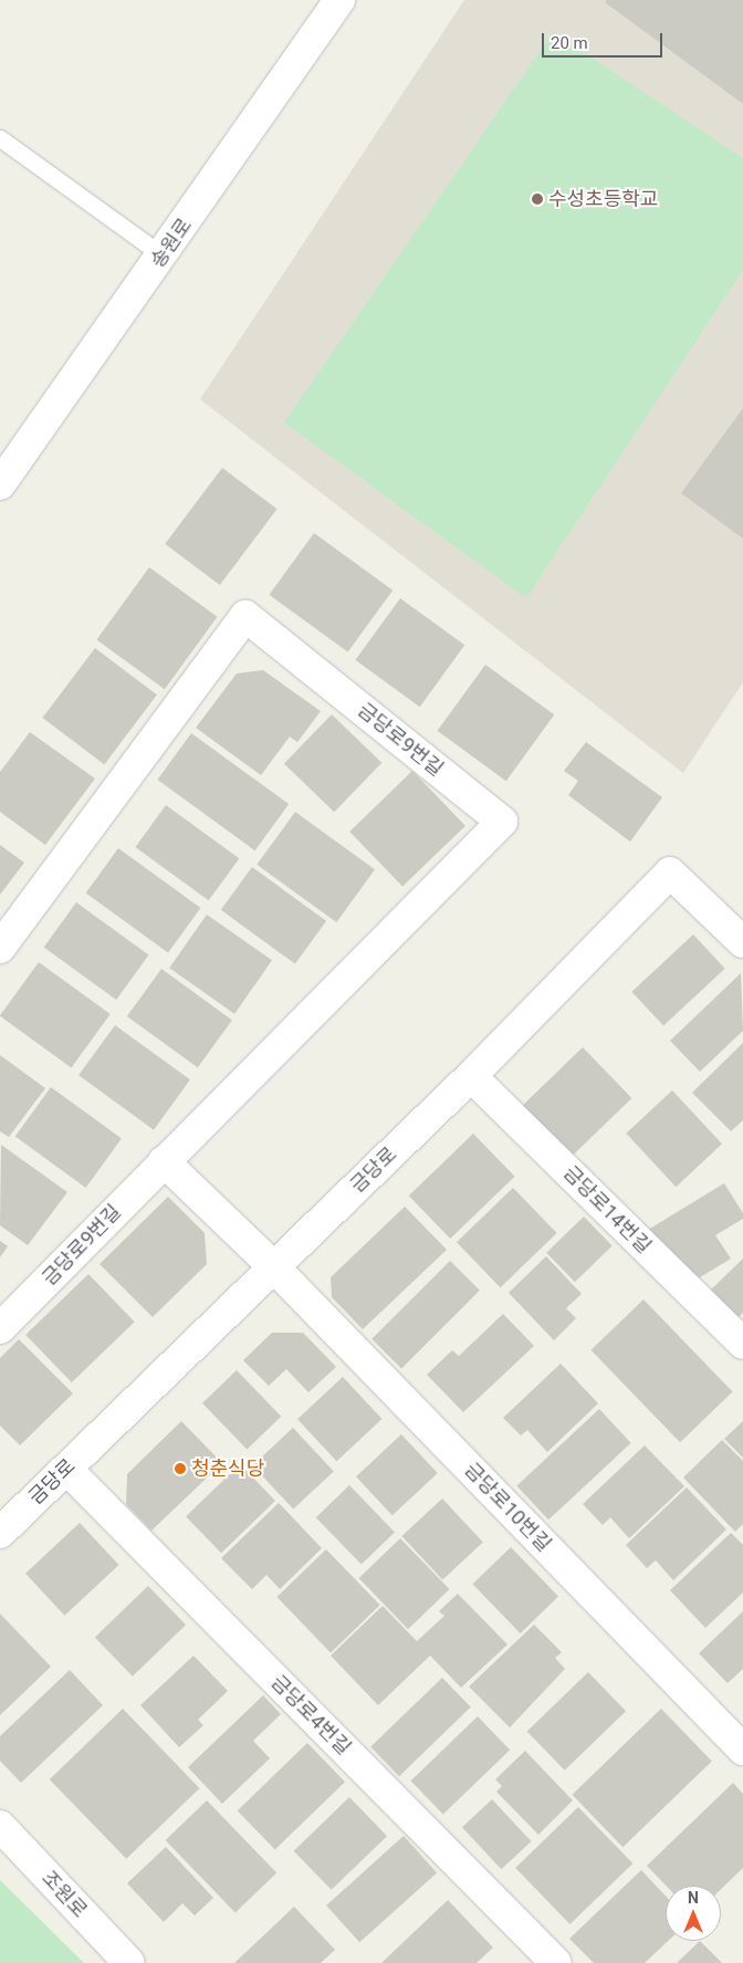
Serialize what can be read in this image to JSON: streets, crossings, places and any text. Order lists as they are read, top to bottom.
{
  "streets": {
    "street": [
      "송원로",
      "금당로9번길",
      "금당로",
      "금당로14번길",
      "금당로10번길",
      "금당로4번길",
      "조원로"
    ]
  },
  "crossings": [
    ["금당로", "금당로14번길"],
    ["금당로", "금당로10번길"],
    ["금당로", "금당로4번길"]
  ],
  "places": ["수성초등학교", "청춘식당"],
  "scale_bar": "20 m",
  "north": "top"
}
